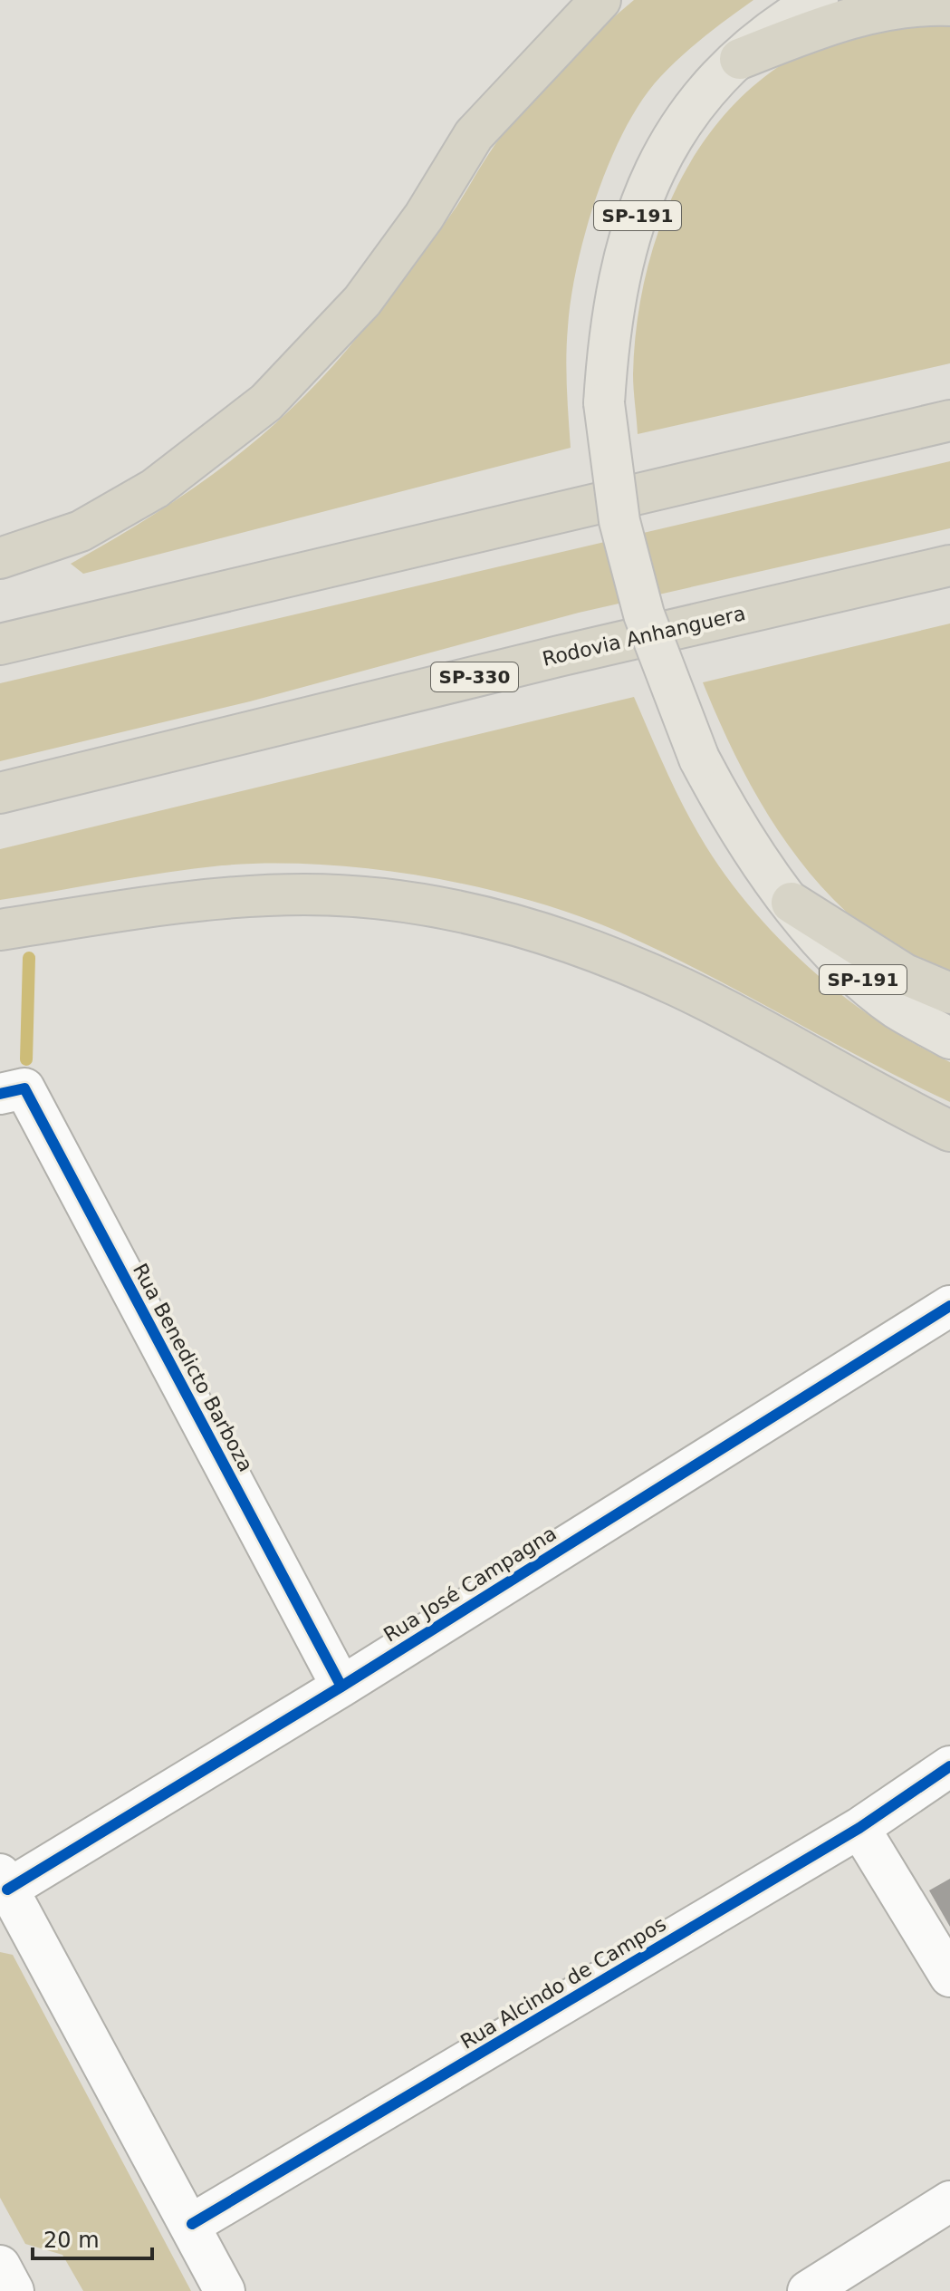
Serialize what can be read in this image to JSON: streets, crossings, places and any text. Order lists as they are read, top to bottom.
{
  "streets": {
    "highway": ["Rodovia Anhanguera", "SP-330"],
    "main road": ["SP-191"],
    "street": ["Rua Benedicto Barboza", "Rua José Campagna", "Rua Alcindo de Campos"]
  },
  "crossings": [
    ["Rua Benedicto Barboza", "Rua José Campagna"]
  ],
  "scale_bar": "20 m"
}
